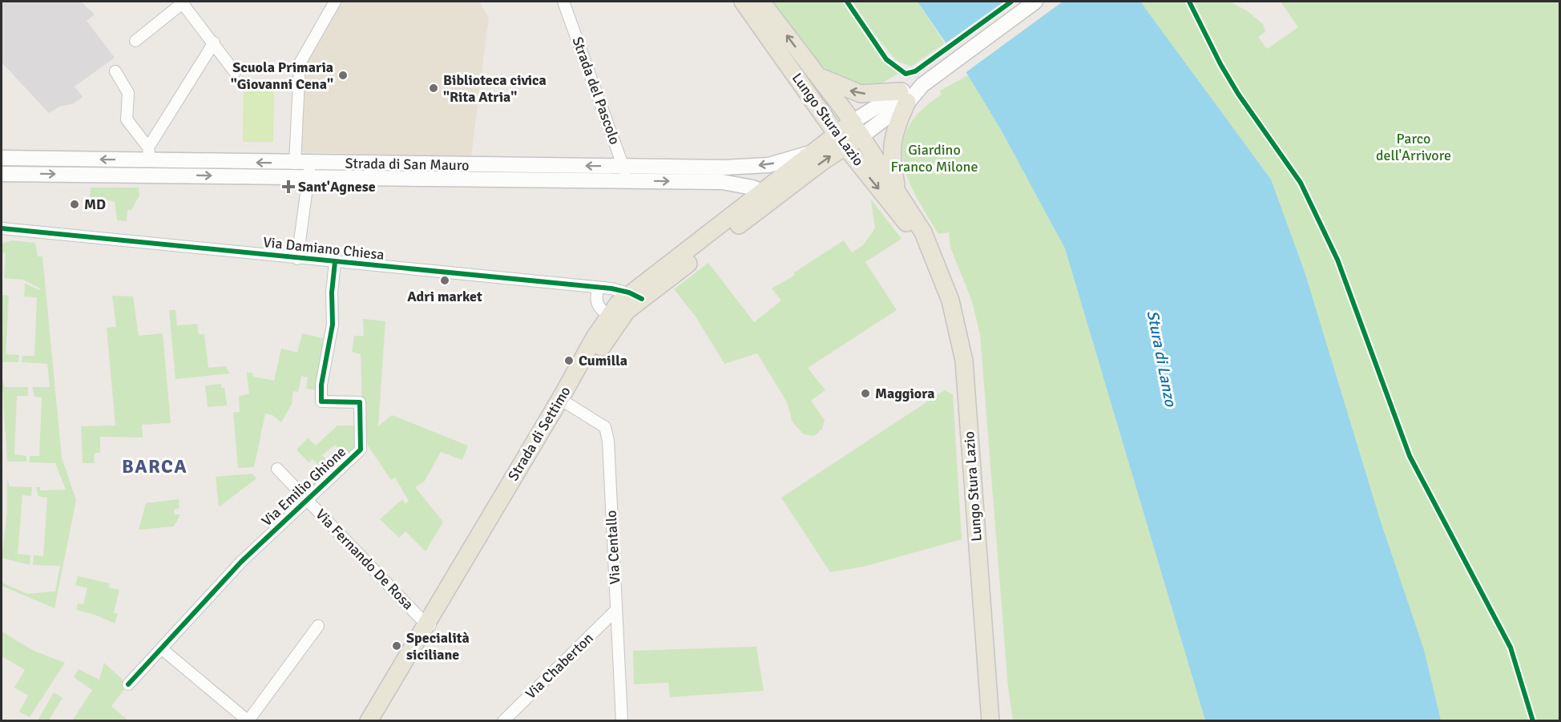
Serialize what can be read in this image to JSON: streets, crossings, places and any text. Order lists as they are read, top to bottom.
{
  "streets": {
    "main road": ["Lungo Stura Lazio", "Strada di San Mauro", "Strada di Settimo"],
    "street": [
      "Strada del Pascolo",
      "Via Damiano Chiesa",
      "Via Emilio Ghione",
      "Via Centallo",
      "Via Fernando De Rosa",
      "Via Chaberton"
    ]
  },
  "crossings": [
    ["Strada del Pascolo", "Strada di San Mauro"],
    ["Strada di San Mauro", "Strada di Settimo"],
    ["Via Damiano Chiesa", "Strada di Settimo"],
    ["Via Damiano Chiesa", "Via Emilio Ghione"],
    ["Strada di Settimo", "Via Centallo"],
    ["Strada di Settimo", "Via Fernando De Rosa"],
    ["Via Emilio Ghione", "Via Fernando De Rosa"],
    ["Via Centallo", "Via Chaberton"]
  ],
  "districts": ["BARCA"],
  "water": ["Stura di Lanzo"],
  "parks": ["Parco dell'Arrivore", "Giardino Franco Milone"],
  "places": {
    "other": [
      "Scuola Primaria \"Giovanni Cena\"",
      "Biblioteca civica \"Rita Atria\"",
      "MD",
      "Adri market",
      "Cumilla",
      "Maggiora",
      "Specialità siciliane"
    ],
    "health": ["Sant'Agnese"]
  }
}
